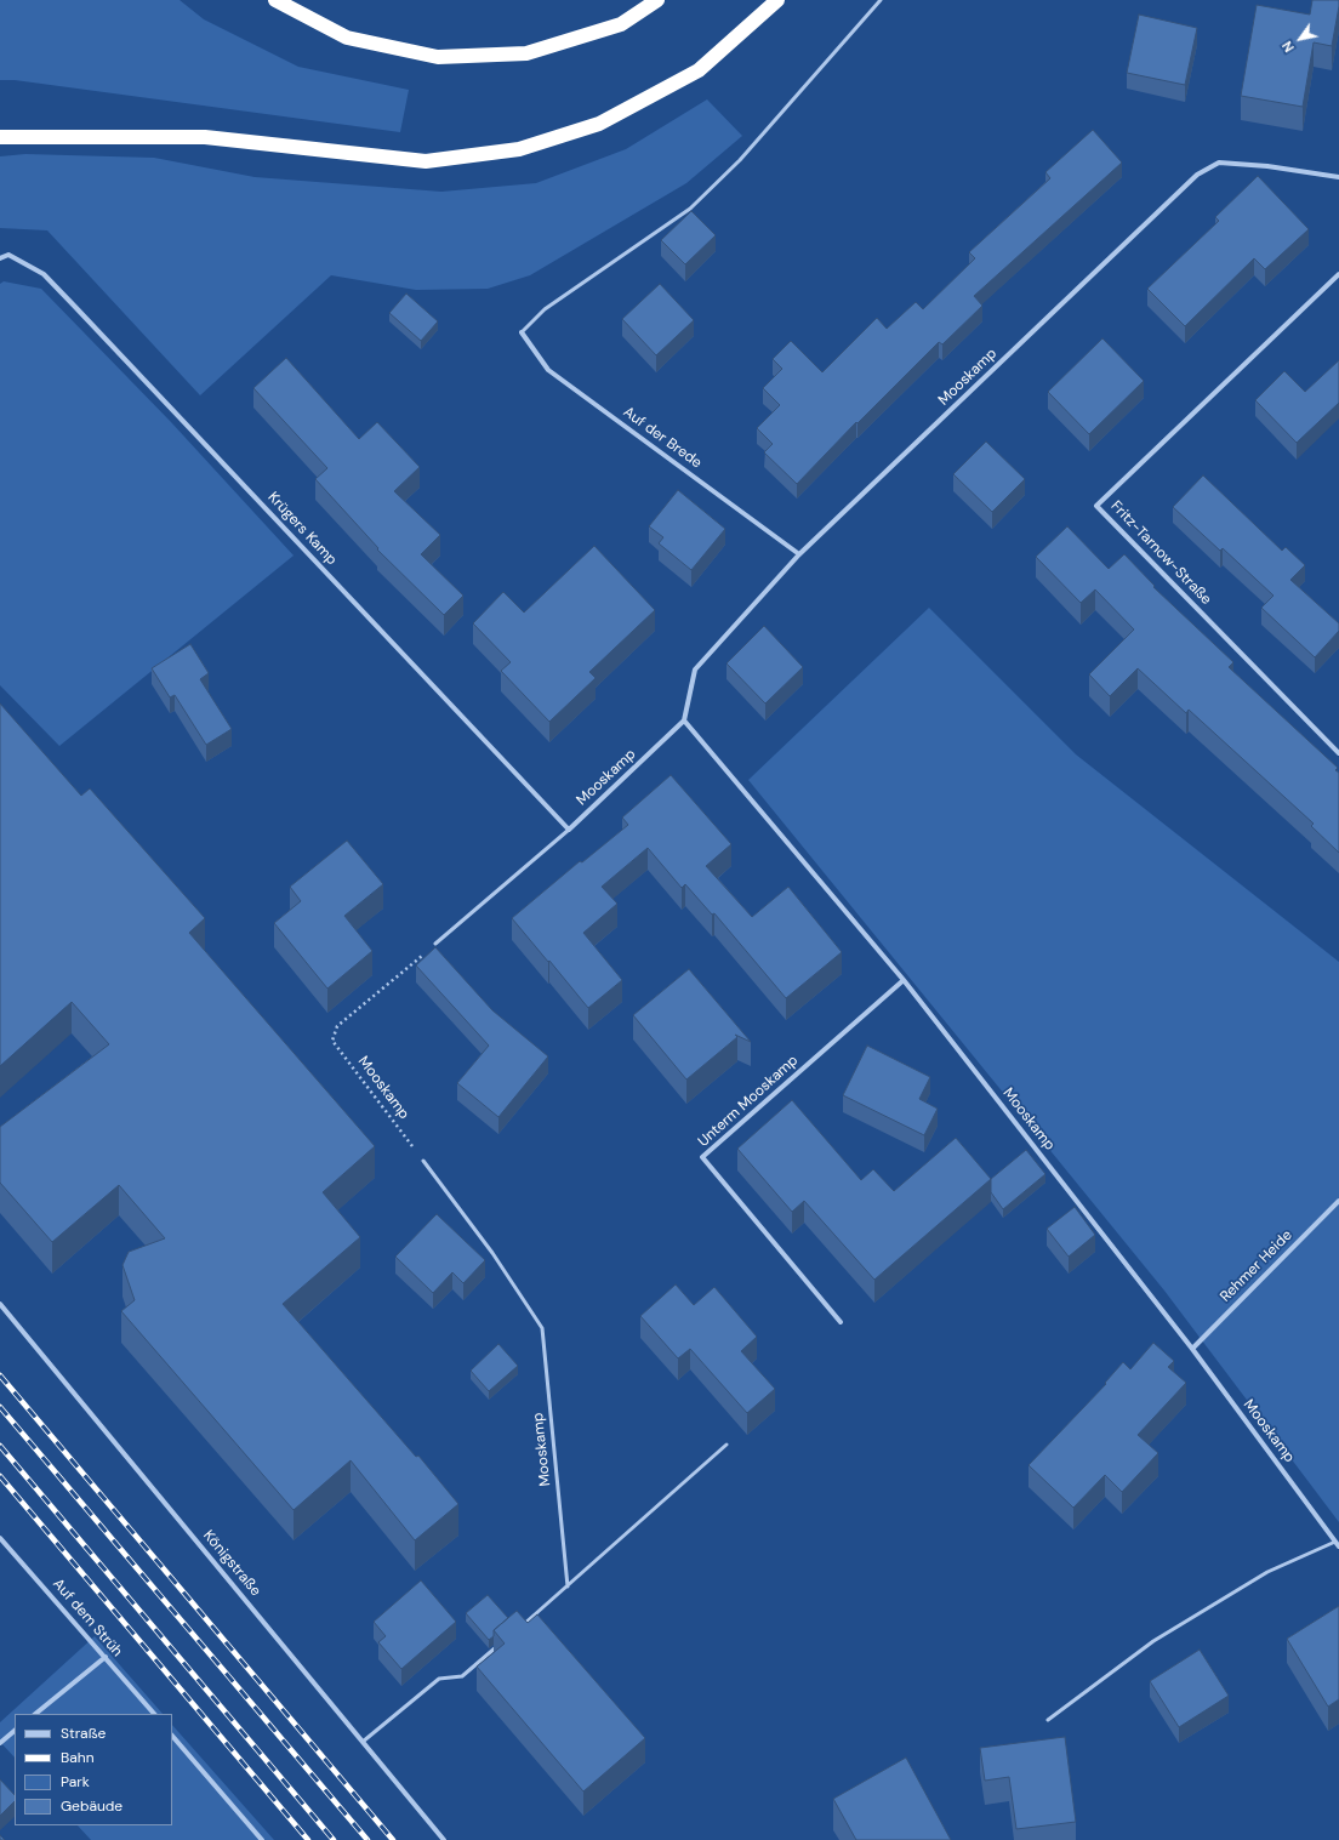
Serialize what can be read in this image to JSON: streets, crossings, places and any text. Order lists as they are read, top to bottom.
{
  "streets": {
    "street": [
      "Mooskamp",
      "Auf der Brede",
      "Krügers Kamp",
      "Fritz-Tarnow-Straße",
      "Unterm Mooskamp",
      "Rehmer Heide",
      "Königstraße",
      "Auf dem Strüh"
    ]
  },
  "crossings": [
    ["Mooskamp", "Auf der Brede"],
    ["Mooskamp", "Krügers Kamp"],
    ["Mooskamp", "Unterm Mooskamp"],
    ["Mooskamp", "Rehmer Heide"]
  ],
  "legend": [
    "Straße",
    "Bahn",
    "Park",
    "Gebäude"
  ],
  "north": "bottom left"
}
